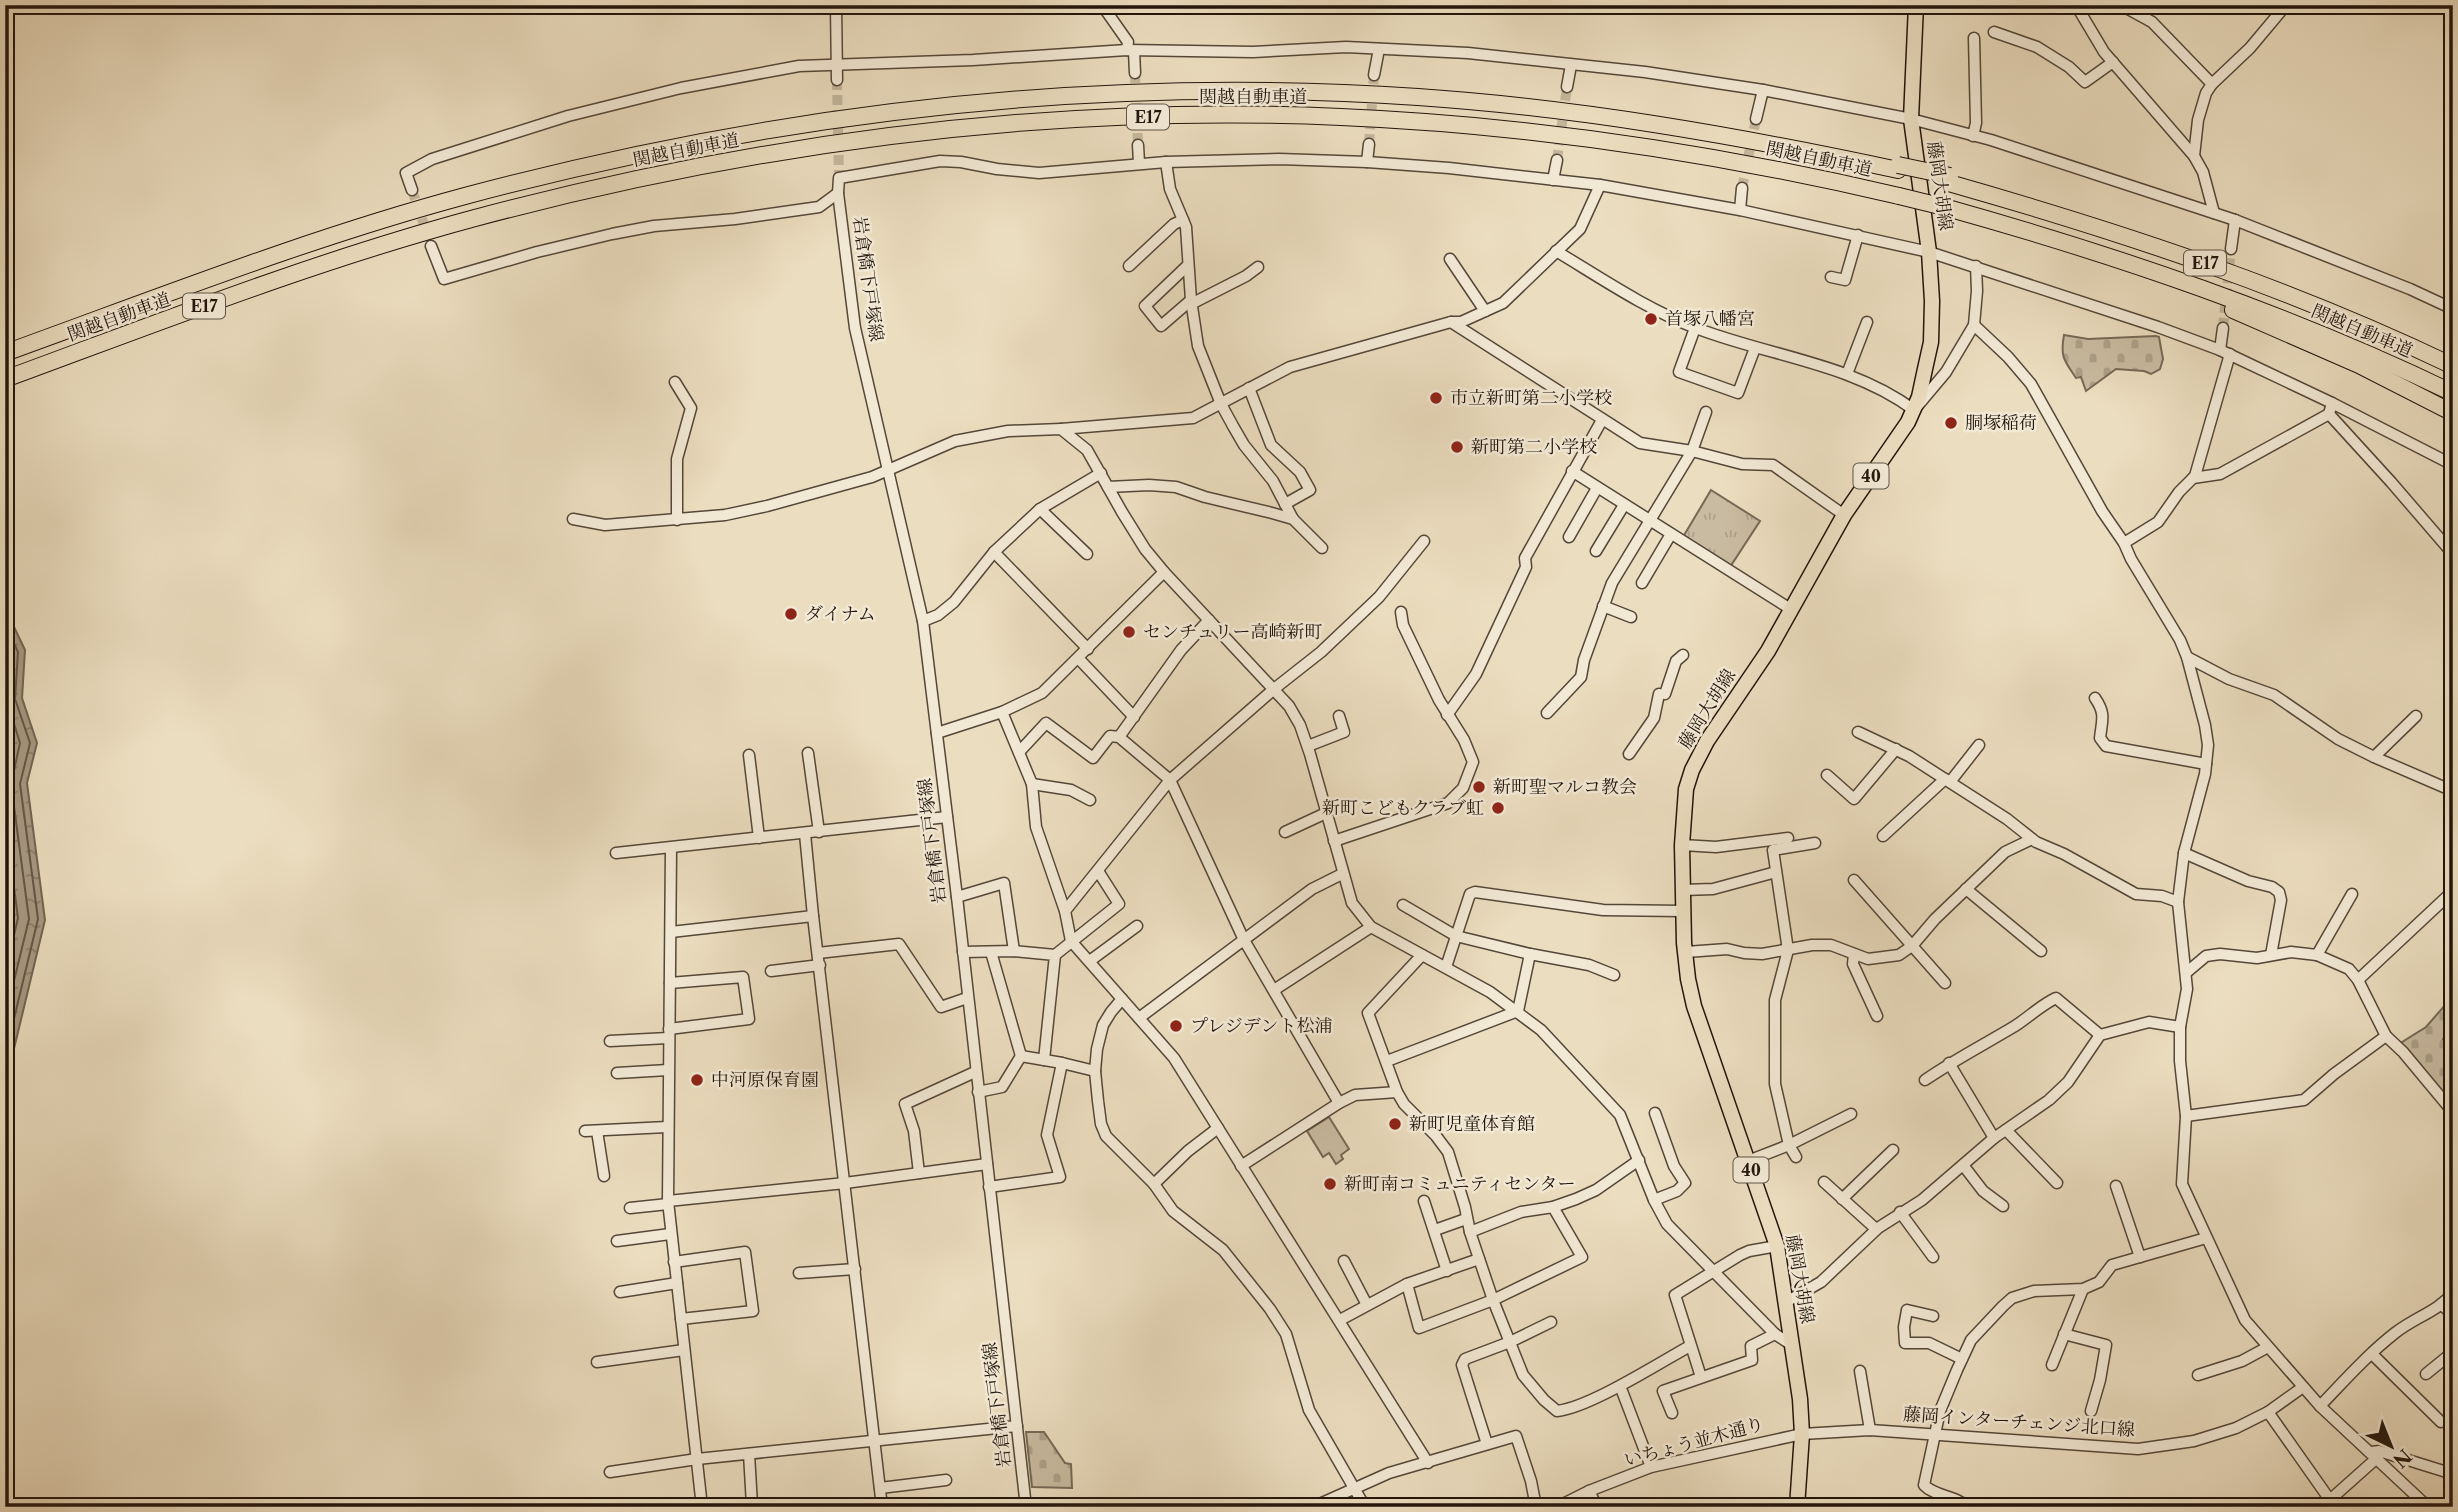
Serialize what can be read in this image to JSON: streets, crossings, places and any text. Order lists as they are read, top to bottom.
{
  "streets": {
    "highway": ["関越自動車道", "E17"],
    "main road": ["藤岡大胡線", "40"],
    "street": ["岩倉橋下戸塚線", "藤岡インターチェンジ北口線", "いちょう並木通り"]
  },
  "crossings": [
    ["藤岡大胡線", "藤岡インターチェンジ北口線"],
    ["藤岡大胡線", "いちょう並木通り"],
    ["藤岡インターチェンジ北口線", "いちょう並木通り"]
  ],
  "places": [
    "首塚八幡宮",
    "市立新町第二小学校",
    "胴塚稲荷",
    "新町第二小学校",
    "ダイナム",
    "センチュリー高崎新町",
    "新町聖マルコ教会",
    "新町こどもクラブ虹",
    "プレジデント松浦",
    "中河原保育園",
    "新町児童体育館",
    "新町南コミュニティセンター"
  ],
  "north": "bottom right"
}
